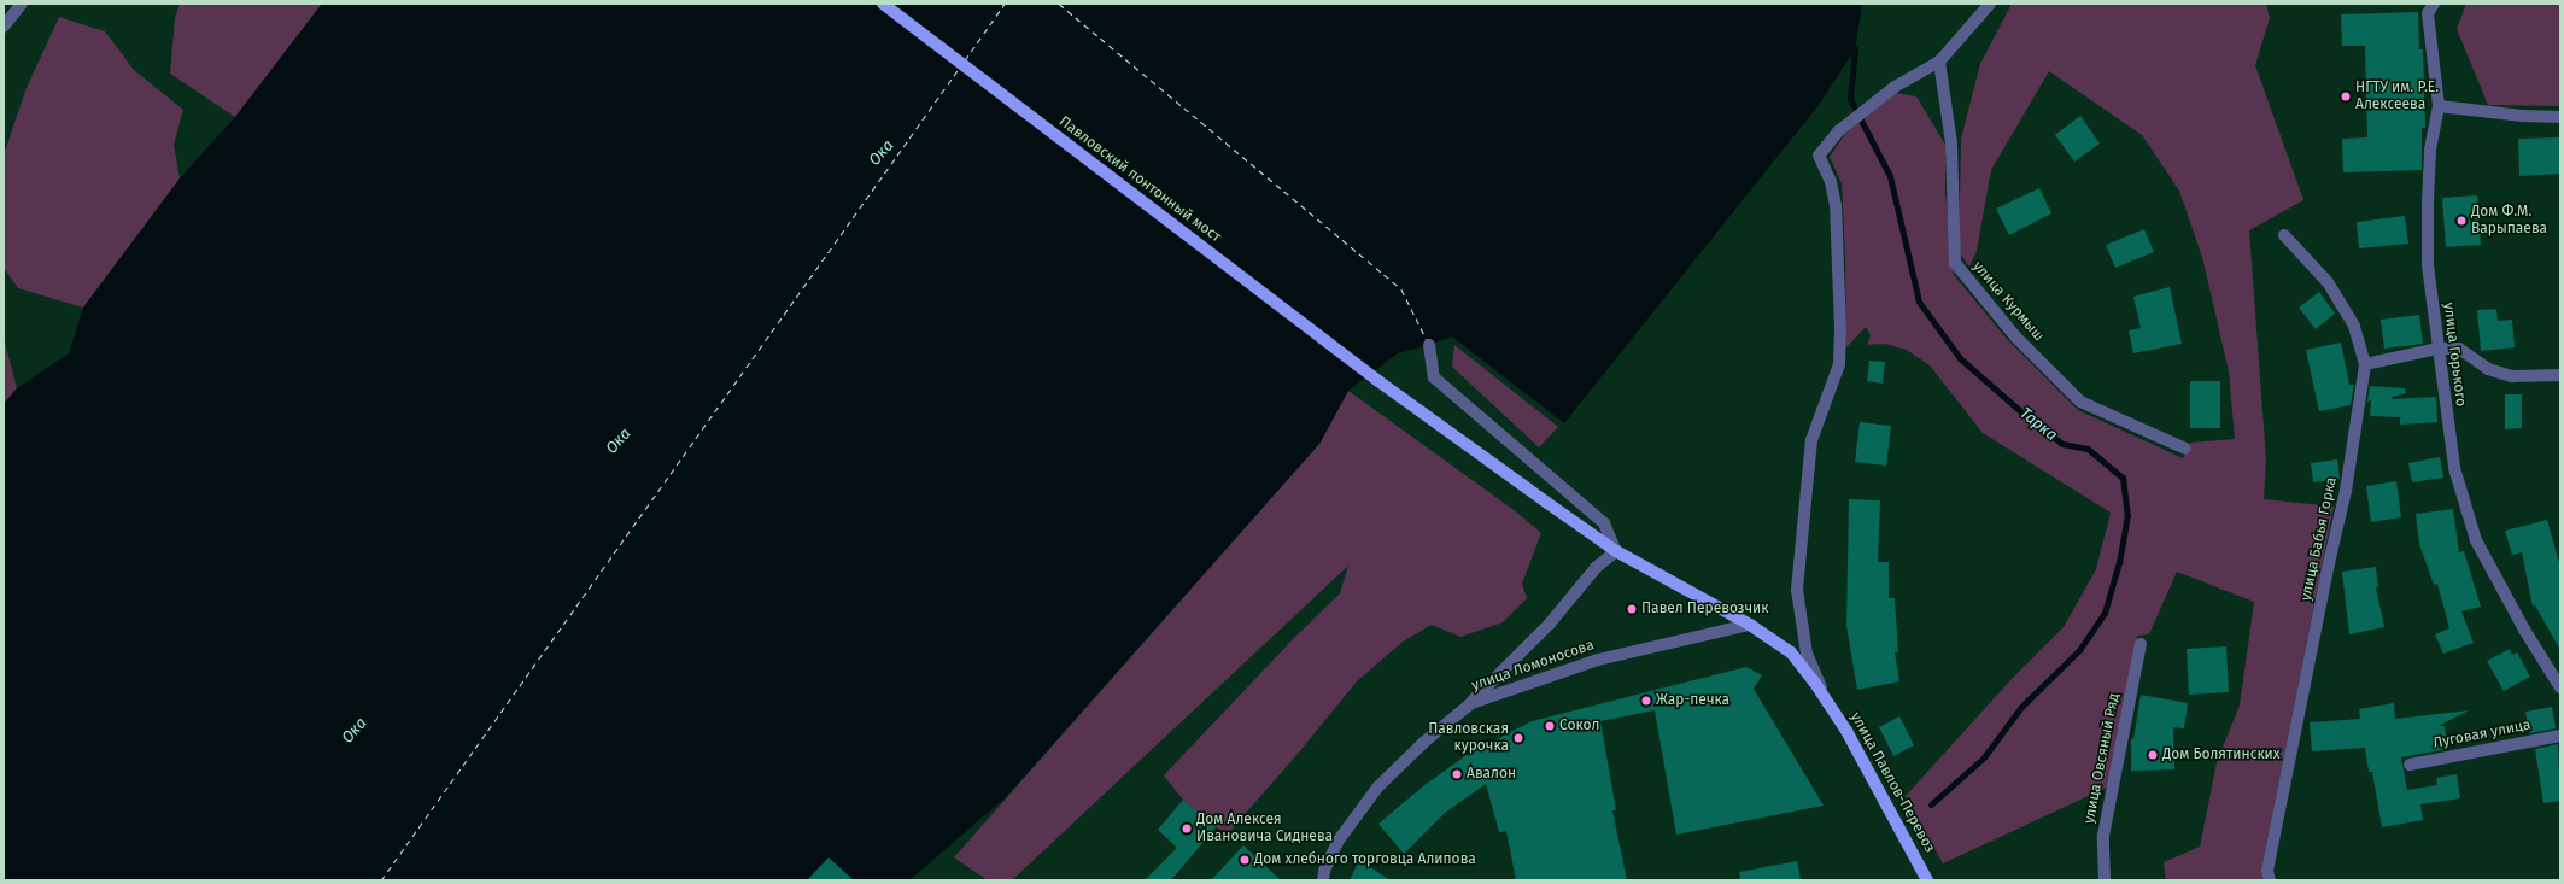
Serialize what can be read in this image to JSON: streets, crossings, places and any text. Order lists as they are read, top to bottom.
{
  "streets": {
    "main road": ["Павловский понтонный мост", "улица Павлов-Перевоз"],
    "street": [
      "улица Курмыш",
      "улица Горького",
      "улица Бабья Горка",
      "улица Ломоносова",
      "Луговая улица",
      "улица Овсяный Ряд"
    ]
  },
  "crossings": [
    ["Павловский понтонный мост", "улица Павлов-Перевоз"],
    ["улица Курмыш", "улица Павлов-Перевоз"],
    ["улица Ломоносова", "улица Павлов-Перевоз"]
  ],
  "water": ["Ока", "Тарка"],
  "places": [
    "НГТУ им. Р.Е. Алексеева",
    "Дом Ф.М. Варыпаева",
    "Павел Перевозчик",
    "Жар-печка",
    "Сокол",
    "Павловская курочка",
    "Дом Болятинских",
    "Авалон",
    "Дом Алексея Ивановича Сиднева",
    "Дом хлебного торговца Алипова"
  ]
}
